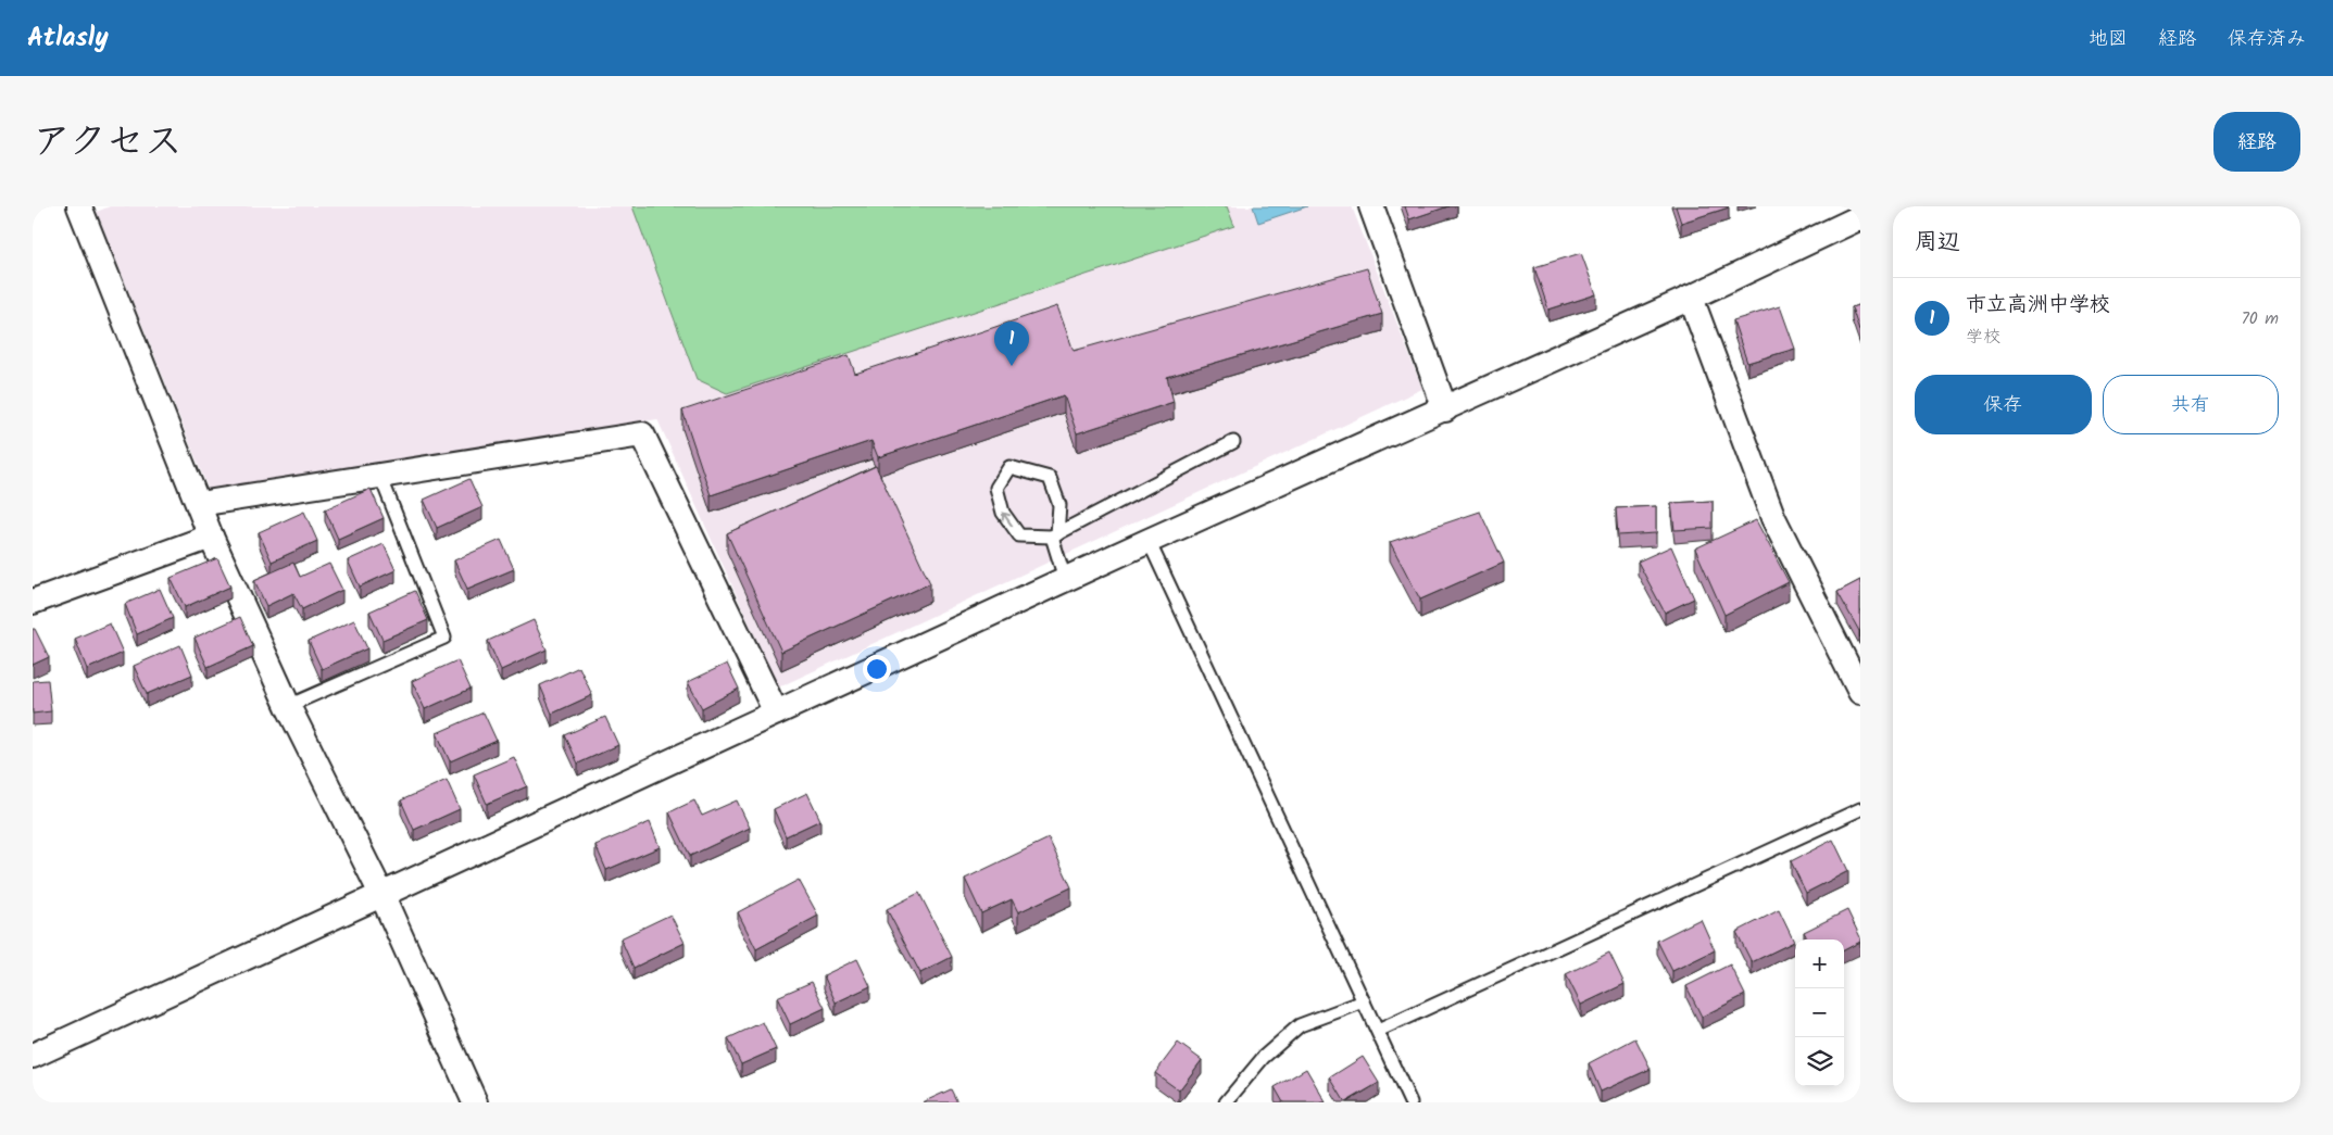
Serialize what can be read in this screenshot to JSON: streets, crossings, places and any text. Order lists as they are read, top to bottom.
{
  "page": {
    "header": "Atlasly",
    "nav": ["地図", "経路", "保存済み"],
    "title": "アクセス",
    "buttons": [
      "経路",
      ["保存", "共有"]
    ],
    "heading": "周辺",
    "list": [
      {
        "mark": "1",
        "name": "市立高洲中学校",
        "note": "学校",
        "value": "70 m"
      }
    ],
    "pins": "1",
    "map_buttons": ["+", "−"]
  }
}
